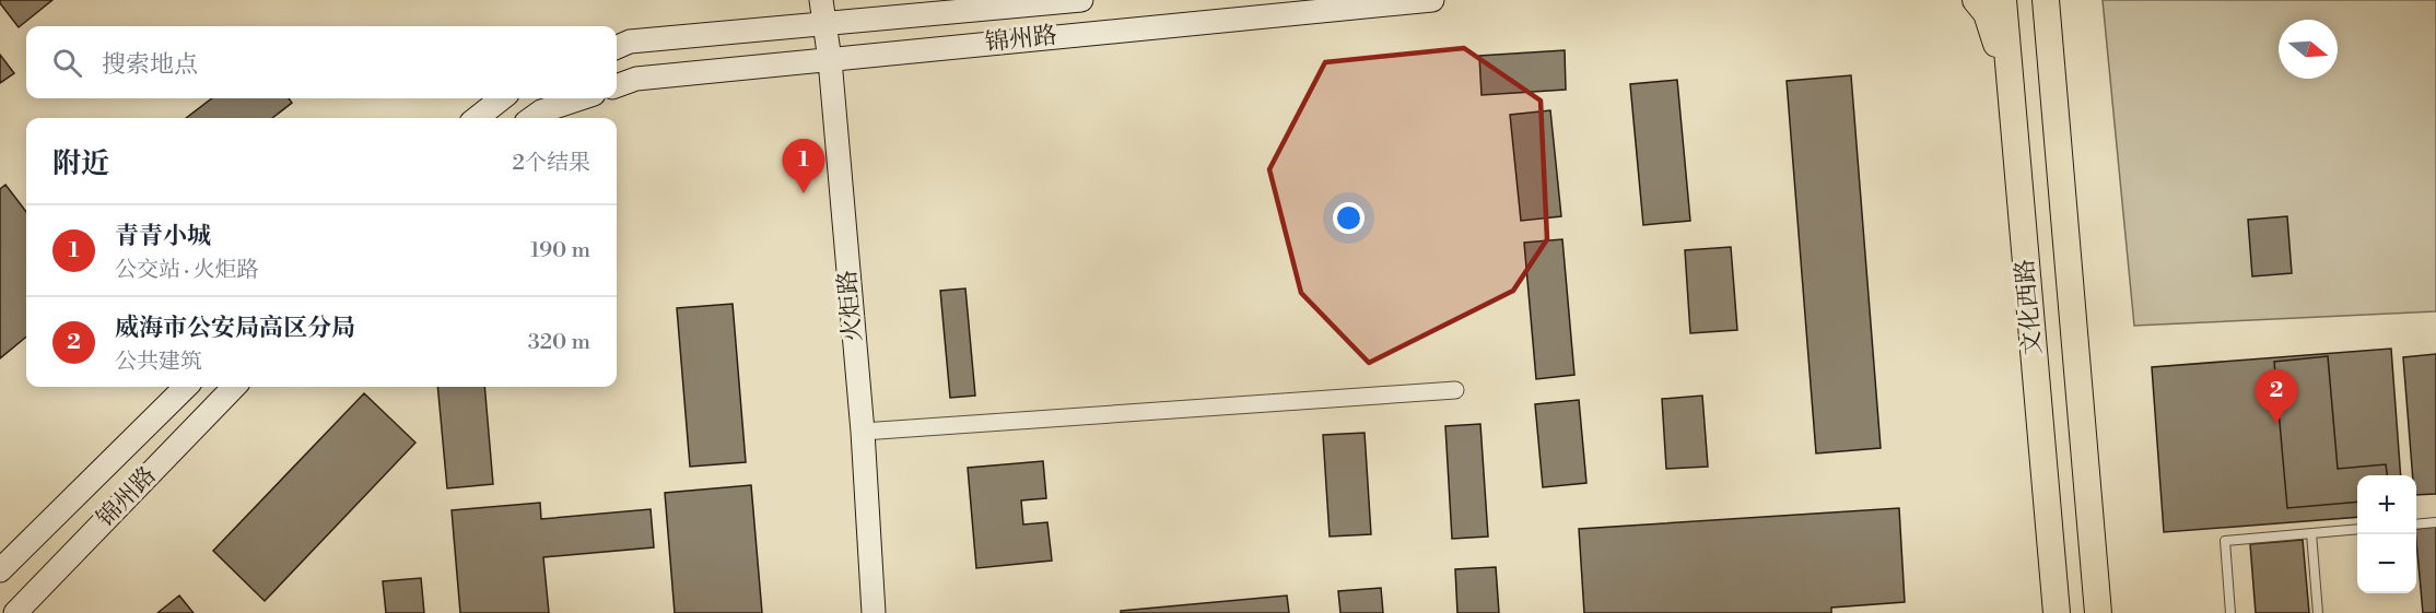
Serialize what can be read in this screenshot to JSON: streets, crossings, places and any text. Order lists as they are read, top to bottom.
{
  "streets": {
    "main road": ["锦州路", "火炬路", "文化西路"]
  },
  "crossings": [
    ["锦州路", "火炬路"]
  ],
  "north": "right",
  "page": {
    "search": "搜索地点",
    "heading": ["附近", "2个结果"],
    "pins": ["1", "2"],
    "list": [
      {
        "mark": "1",
        "name": "青青小城",
        "note": "公交站 · 火炬路",
        "value": "190 m"
      },
      {
        "mark": "2",
        "name": "威海市公安局高区分局",
        "note": "公共建筑",
        "value": "320 m"
      }
    ],
    "map_buttons": ["+", "−"]
  }
}
